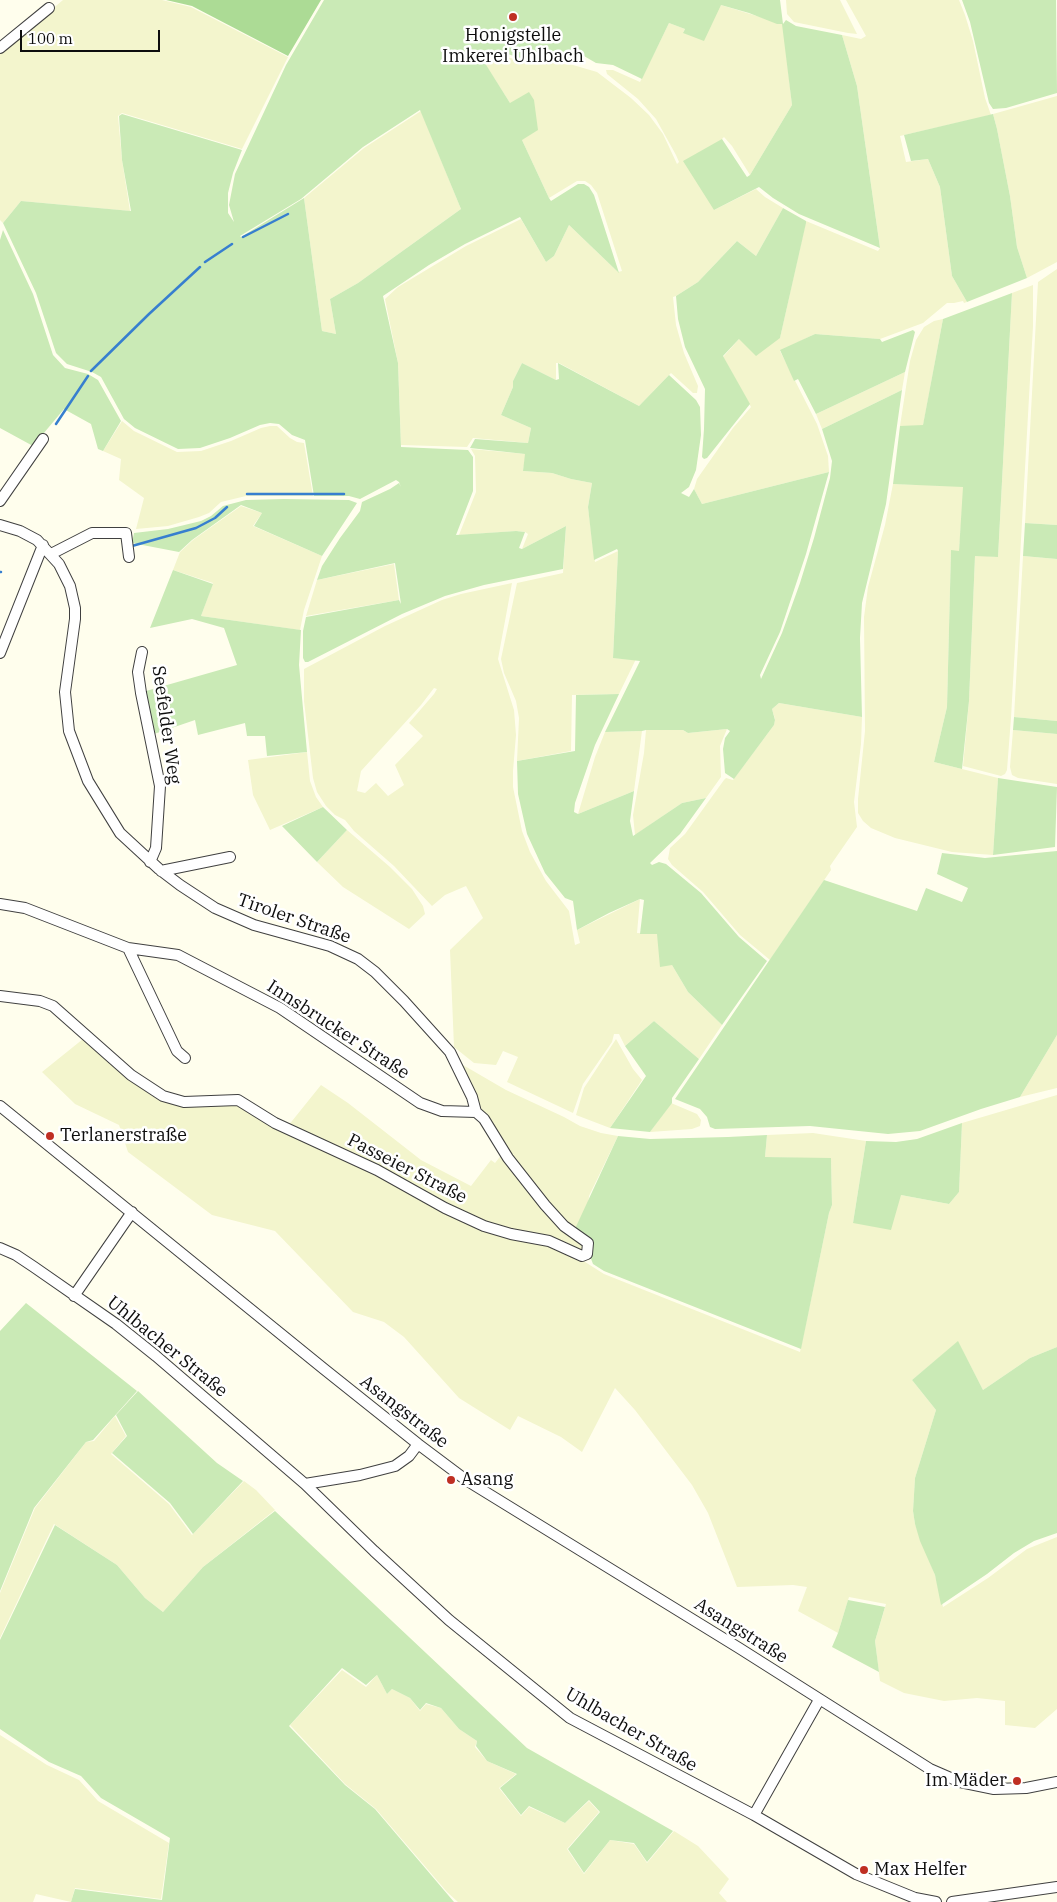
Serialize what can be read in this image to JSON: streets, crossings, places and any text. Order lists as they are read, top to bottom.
{
  "streets": {
    "street": [
      "Seefelder Weg",
      "Tiroler Straße",
      "Innsbrucker Straße",
      "Passeier Straße",
      "Uhlbacher Straße",
      "Asangstraße"
    ]
  },
  "crossings": [
    ["Seefelder Weg", "Tiroler Straße"],
    ["Tiroler Straße", "Passeier Straße"],
    ["Innsbrucker Straße", "Passeier Straße"]
  ],
  "places": [
    "Honigstelle Imkerei Uhlbach",
    "Terlanerstraße",
    "Asang",
    "Im Mäder",
    "Max Helfer"
  ],
  "scale_bar": "100 m"
}
